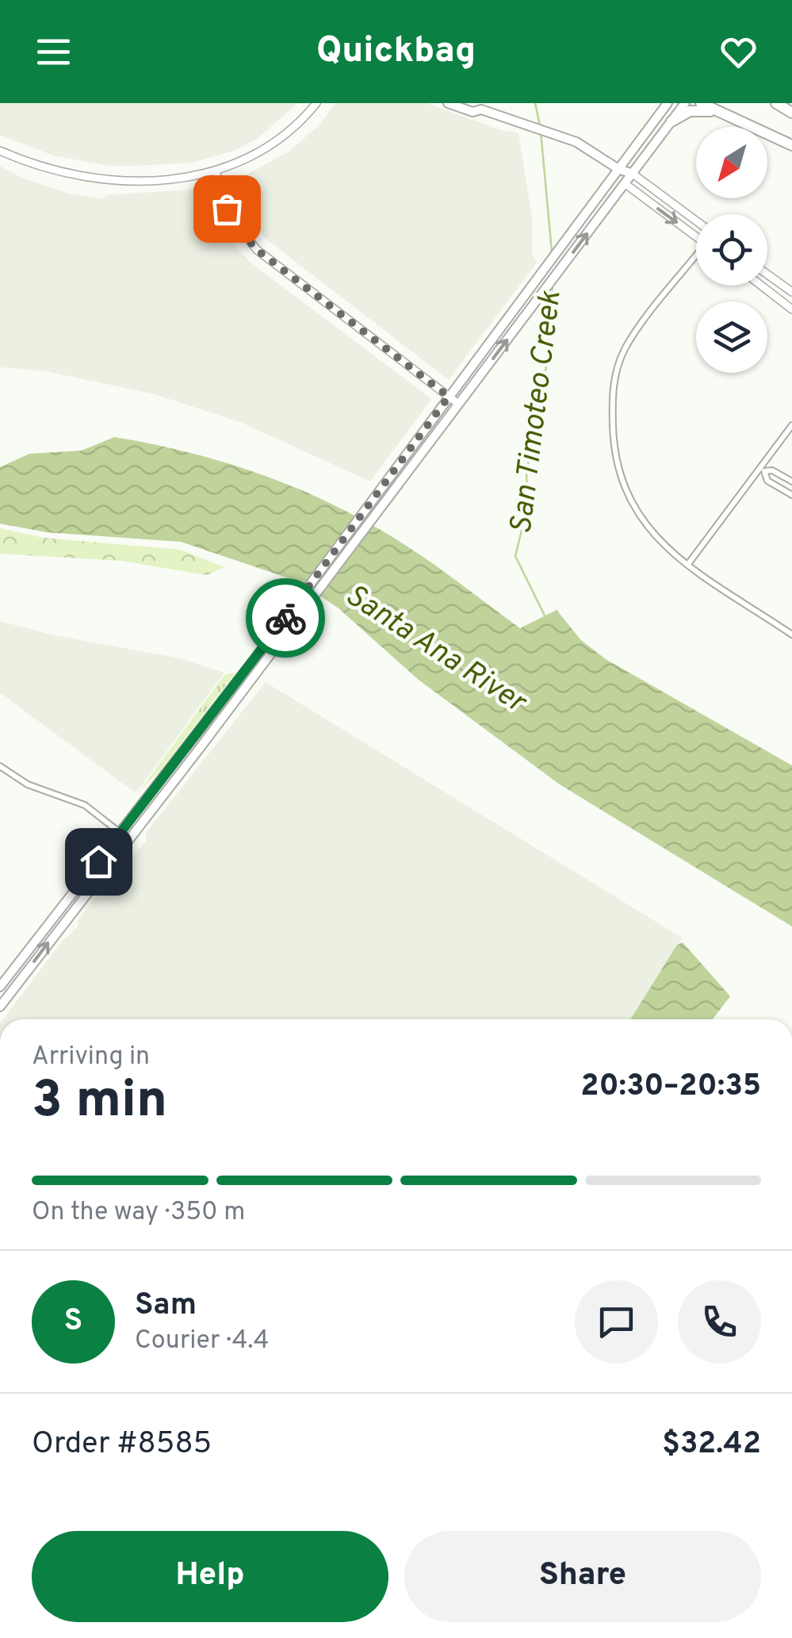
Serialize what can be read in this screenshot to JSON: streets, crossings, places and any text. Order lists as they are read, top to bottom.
{
  "water": ["San Timoteo Creek", "Santa Ana River"],
  "north": "bottom left",
  "page": {
    "header": "Quickbag",
    "heading": ["3 min", "Arriving in", "20:30–20:35"],
    "panel": [
      "Sam",
      "Courier · 4.4",
      "Order #8585",
      "$32.42"
    ],
    "bar": "On the way · 350 m",
    "round": "S",
    "buttons": ["Help", "Share"]
  }
}
